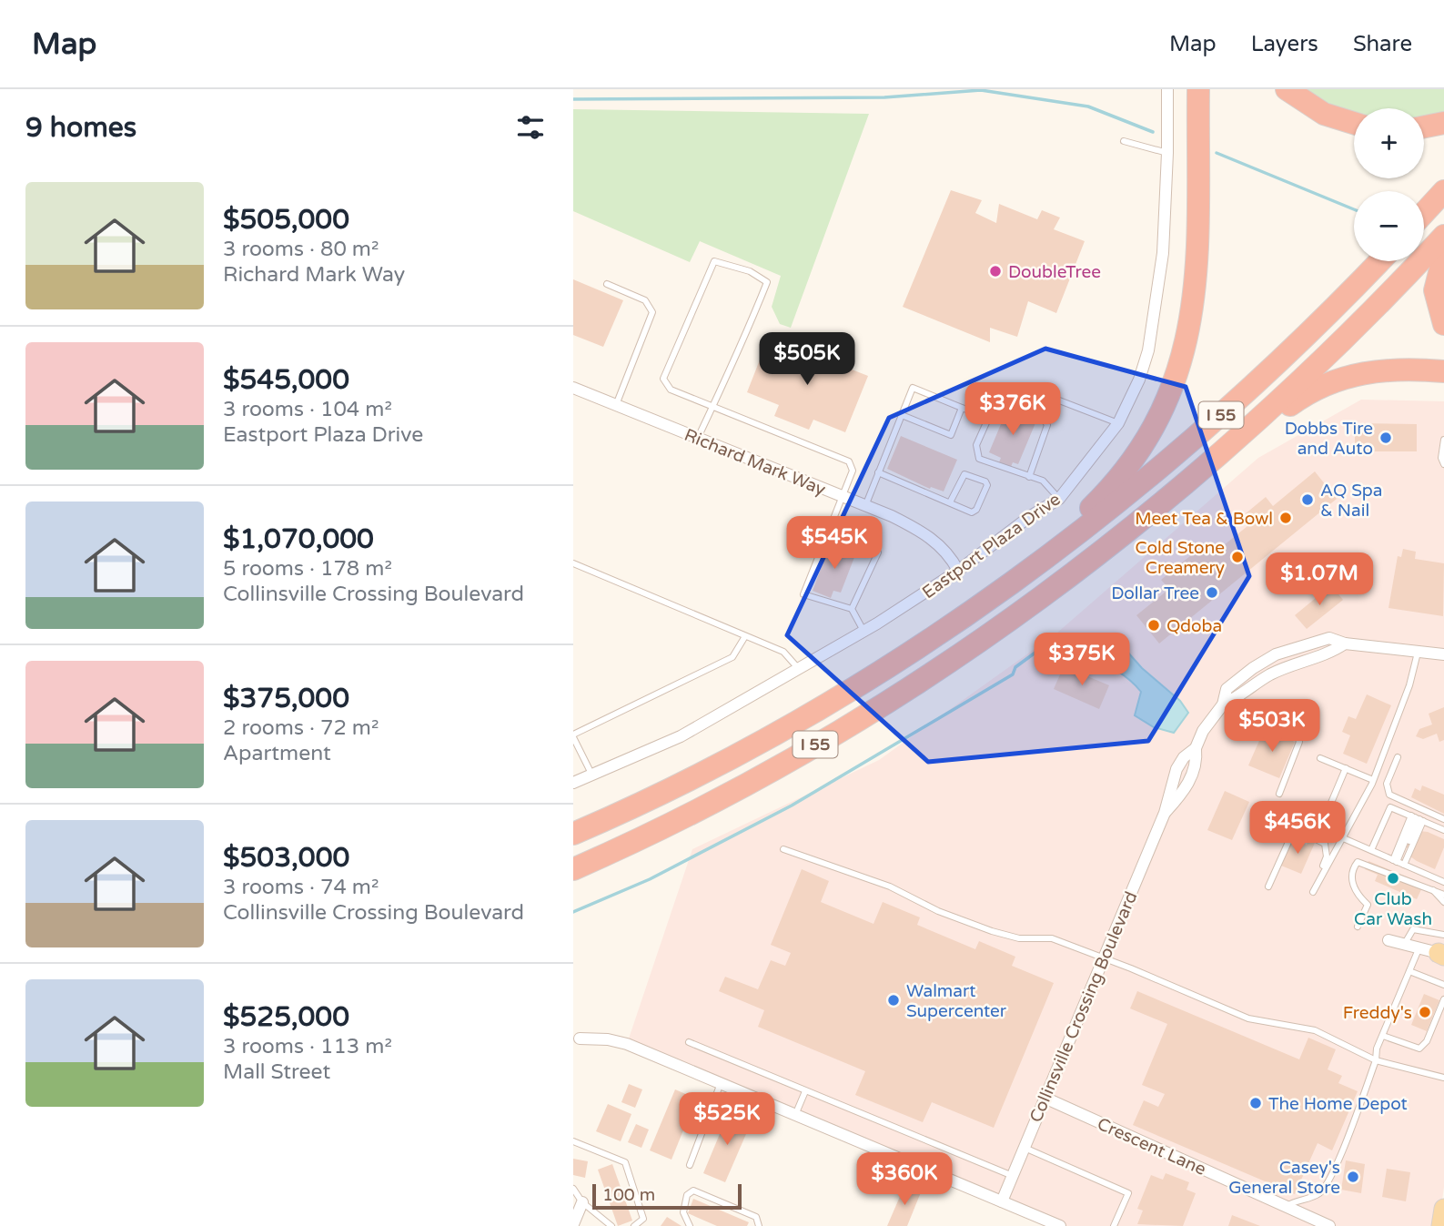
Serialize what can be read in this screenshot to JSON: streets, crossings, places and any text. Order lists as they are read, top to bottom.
{
  "streets": {
    "highway": ["I 55"],
    "street": [
      "Richard Mark Way",
      "Eastport Plaza Drive",
      "Collinsville Crossing Boulevard",
      "Crescent Lane"
    ]
  },
  "crossings": [
    ["Richard Mark Way", "Eastport Plaza Drive"],
    ["Collinsville Crossing Boulevard", "Crescent Lane"]
  ],
  "places": [
    "DoubleTree",
    "Dobbs Tire and Auto",
    "AQ Spa & Nail",
    "Meet Tea & Bowl",
    "Cold Stone Creamery",
    "Dollar Tree",
    "Qdoba",
    "Club Car Wash",
    "Walmart Supercenter",
    "Freddy's",
    "The Home Depot",
    "Casey's General Store"
  ],
  "scale_bar": "100 m",
  "page": {
    "header": "Map",
    "nav": ["Map", "Layers", "Share"],
    "heading": "9 homes",
    "map_buttons": ["+", "−"],
    "list": [
      {
        "name": "$505,000",
        "note": "3 rooms · 80 m² · Richard Mark Way"
      },
      {
        "name": "$545,000",
        "note": "3 rooms · 104 m² · Eastport Plaza Drive"
      },
      {
        "name": "$1,070,000",
        "note": "5 rooms · 178 m² · Collinsville Crossing Boulevard"
      },
      {
        "name": "$375,000",
        "note": "2 rooms · 72 m² · Apartment"
      },
      {
        "name": "$503,000",
        "note": "3 rooms · 74 m² · Collinsville Crossing Boulevard"
      },
      {
        "name": "$525,000",
        "note": "3 rooms · 113 m² · Mall Street"
      }
    ],
    "price": [
      "$505K",
      "$376K",
      "$545K",
      "$1.07M",
      "$375K",
      "$503K",
      "$456K",
      "$525K",
      "$360K"
    ],
    "scale": "100 m"
  }
}
